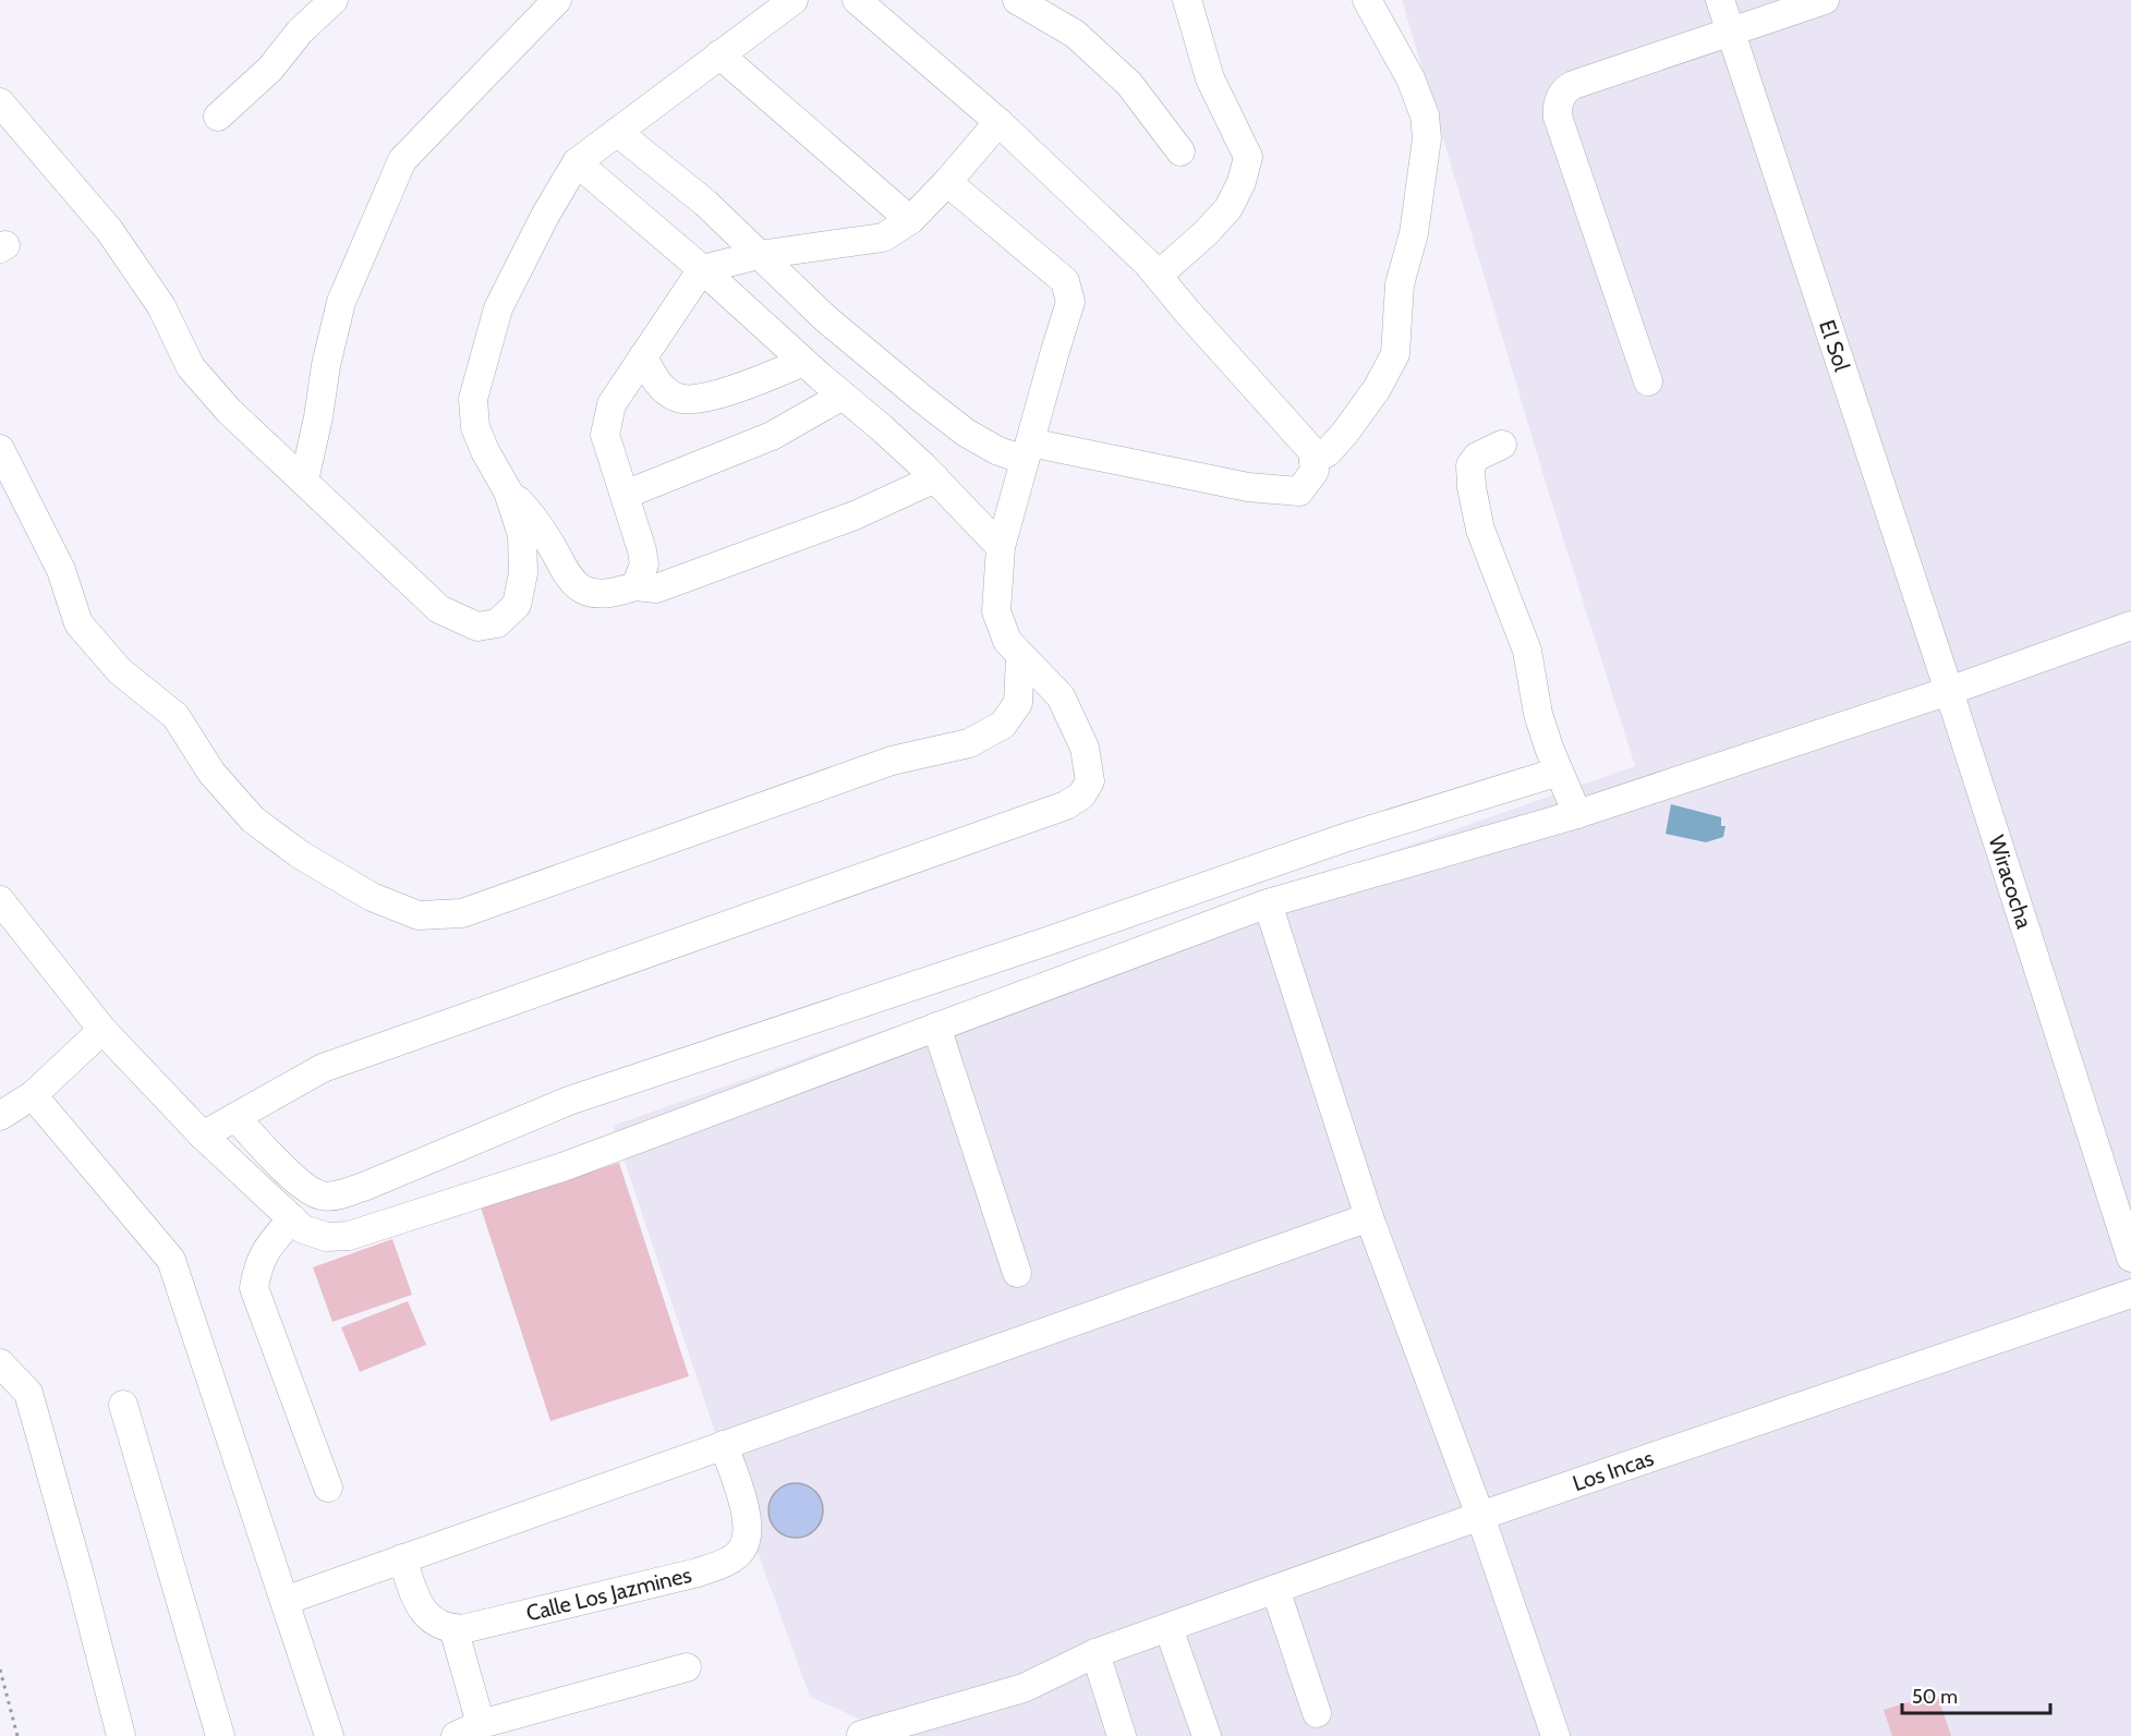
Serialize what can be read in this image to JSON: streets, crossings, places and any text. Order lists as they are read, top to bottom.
{
  "streets": {
    "street": [
      "El Sol",
      "Wiracocha",
      "Los Incas",
      "Calle Los Jazmines"
    ]
  },
  "crossings": [
    ["El Sol", "Wiracocha"]
  ],
  "scale_bar": "50 m"
}
